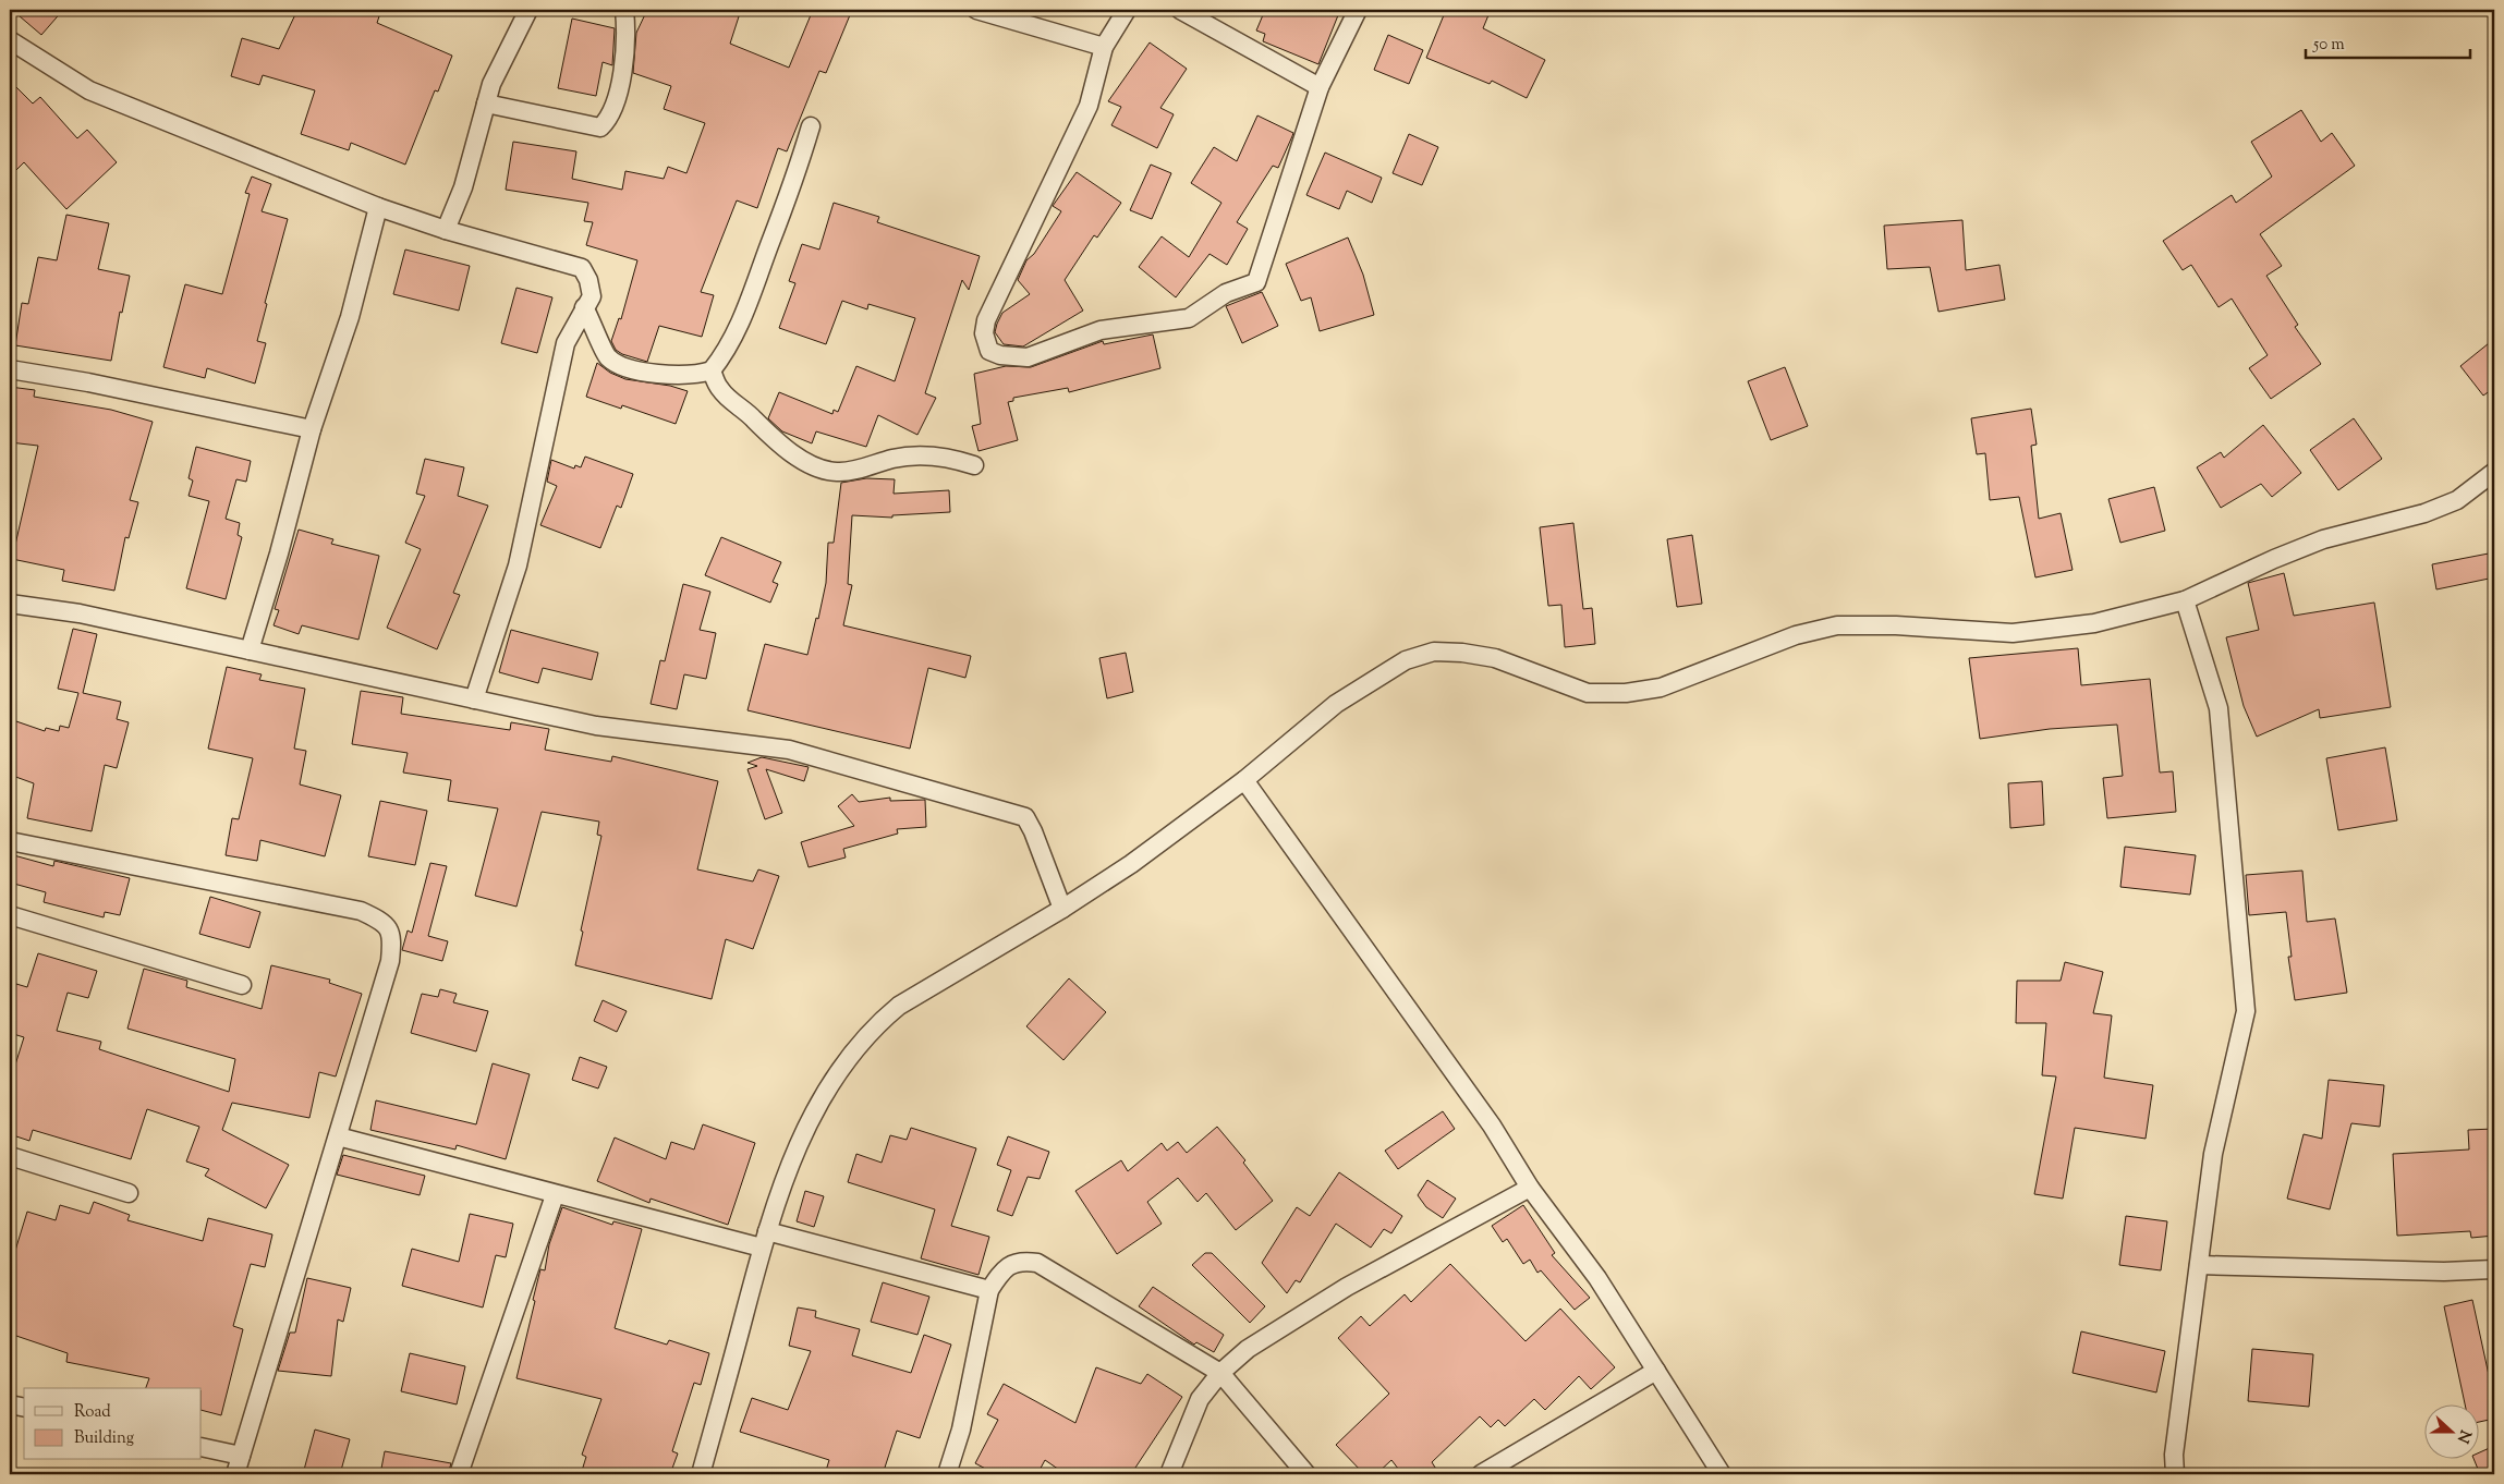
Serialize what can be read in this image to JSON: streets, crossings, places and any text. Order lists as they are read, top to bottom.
{
  "legend": ["Road", "Building"],
  "scale_bar": "50 m",
  "north": "right"
}
